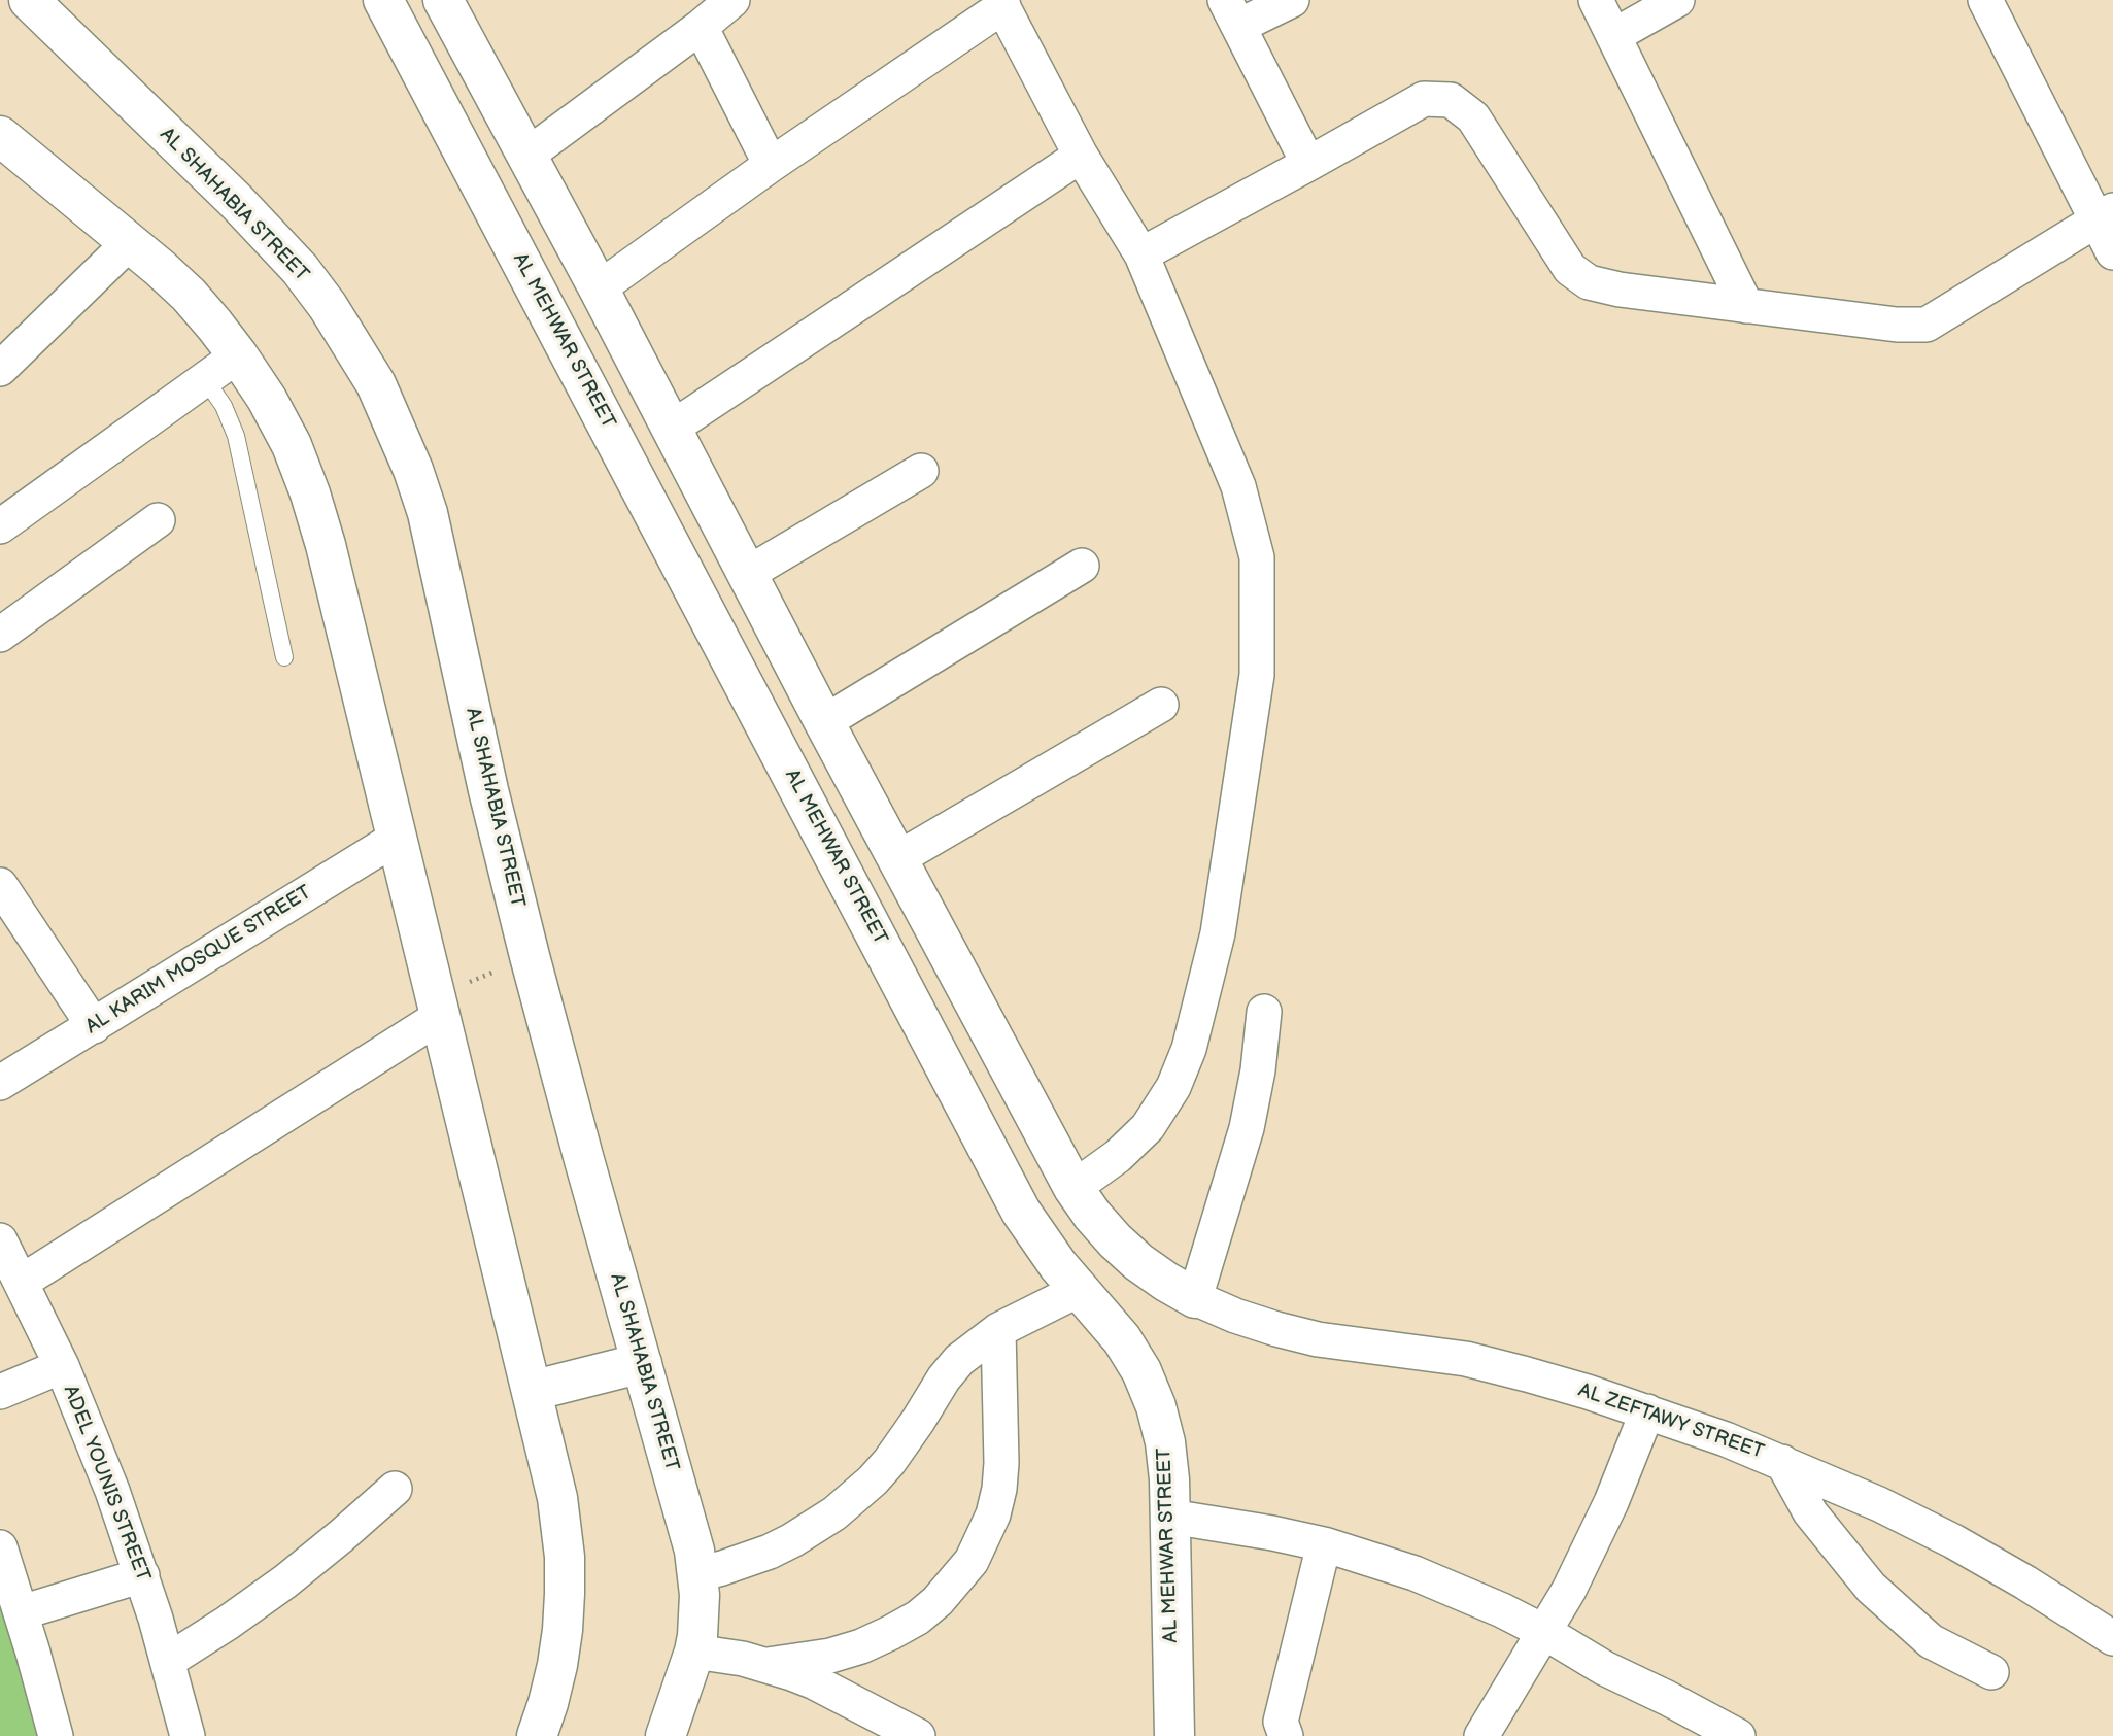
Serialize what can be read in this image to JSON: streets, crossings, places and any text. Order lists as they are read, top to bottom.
{
  "streets": {
    "main road": ["AL SHAHABIA STREET", "AL MEHWAR STREET"],
    "street": ["AL KARIM MOSQUE STREET", "AL ZEFTAWY STREET", "ADEL YOUNIS STREET"]
  }
}
